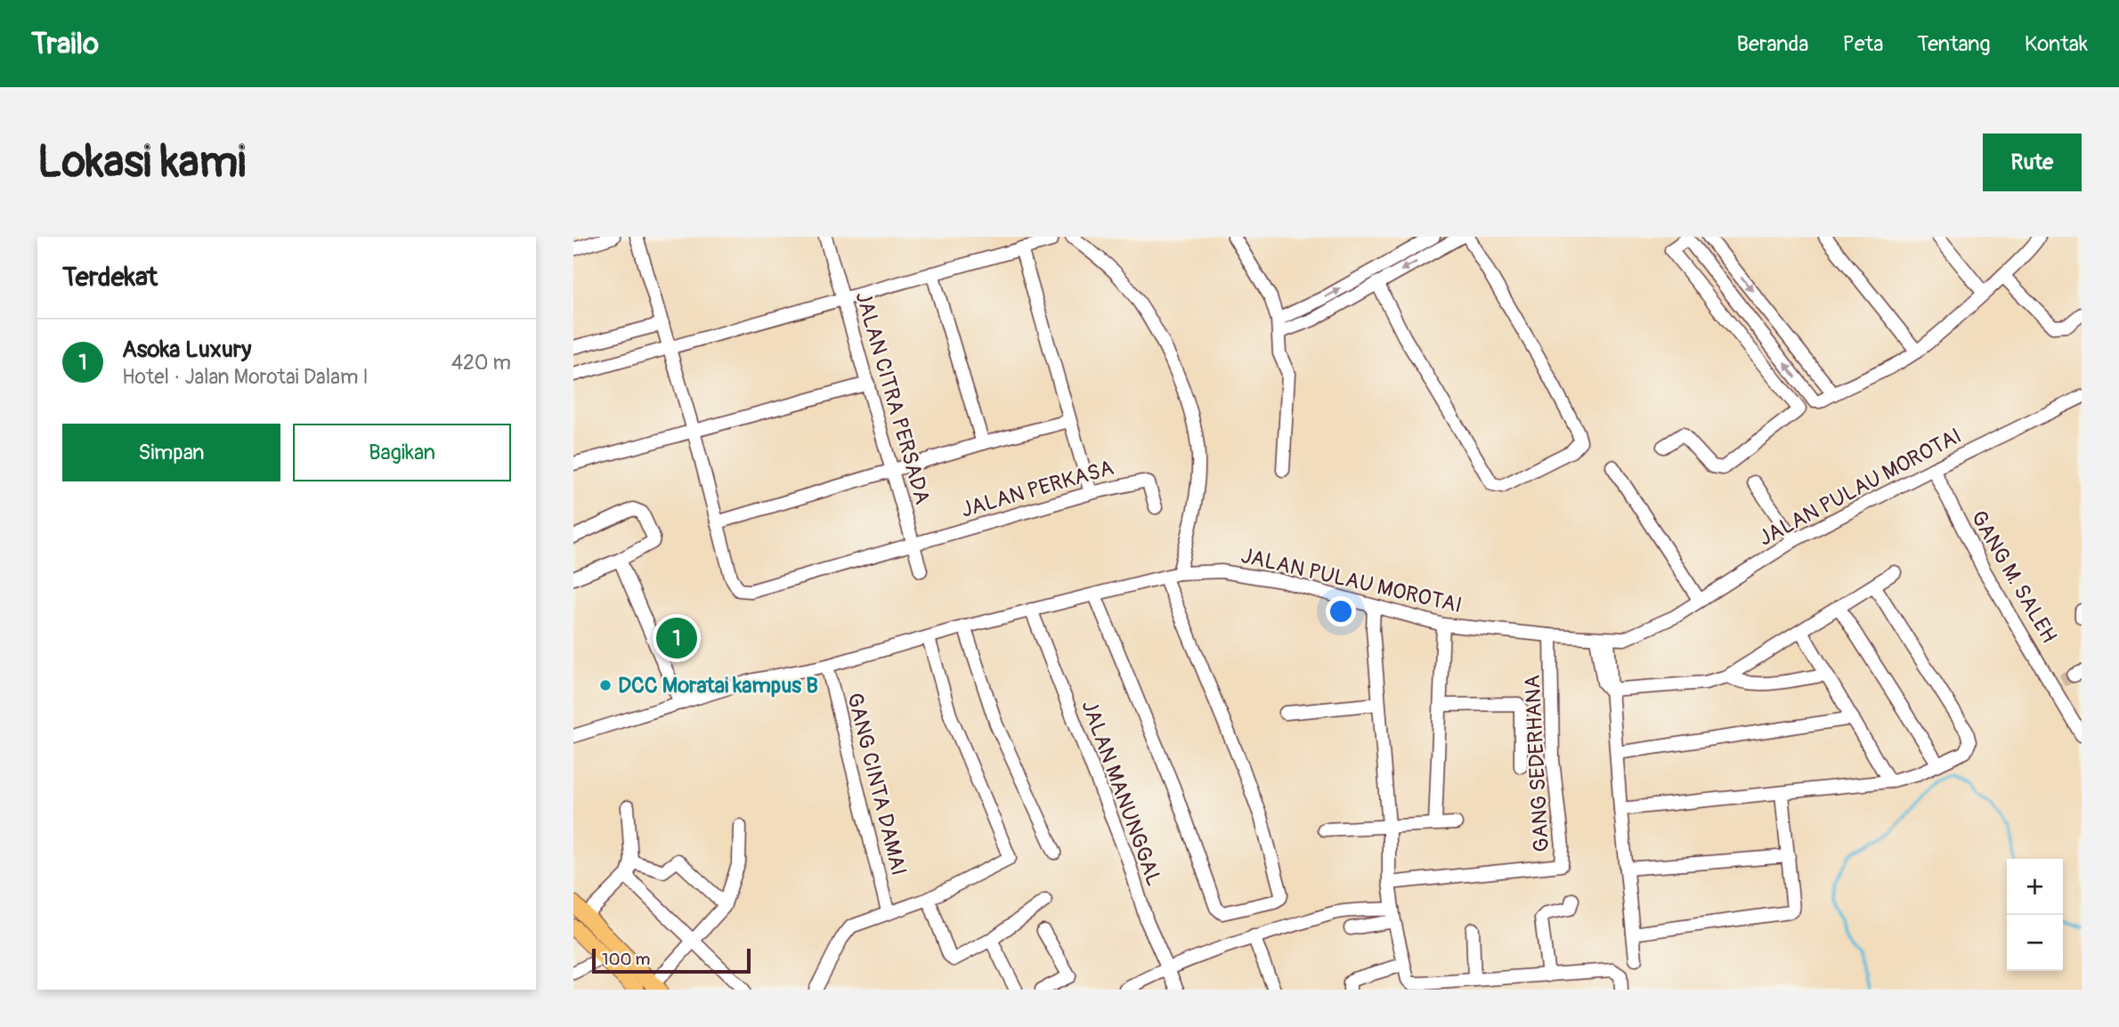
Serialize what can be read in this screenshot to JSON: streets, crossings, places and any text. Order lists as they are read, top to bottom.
{
  "streets": {
    "street": [
      "JALAN CITRA PERSADA",
      "JALAN PULAU MOROTAI",
      "JALAN PERKASA",
      "GANG M. SALEH",
      "GANG SEDERHANA",
      "GANG CINTA DAMAI",
      "JALAN MANUNGGAL"
    ]
  },
  "crossings": [
    ["JALAN CITRA PERSADA", "JALAN PERKASA"],
    ["JALAN PULAU MOROTAI", "GANG M. SALEH"],
    ["JALAN PULAU MOROTAI", "GANG SEDERHANA"],
    ["JALAN PULAU MOROTAI", "GANG CINTA DAMAI"],
    ["JALAN PULAU MOROTAI", "JALAN MANUNGGAL"]
  ],
  "places": ["DCC Moratai kampus B"],
  "scale_bar": "100 m",
  "page": {
    "header": "Trailo",
    "nav": [
      "Beranda",
      "Peta",
      "Tentang",
      "Kontak"
    ],
    "buttons": [
      "Rute",
      ["Simpan", "Bagikan"]
    ],
    "title": "Lokasi kami",
    "heading": "Terdekat",
    "list": [
      {
        "mark": "1",
        "name": "Asoka Luxury",
        "note": "Hotel · Jalan Morotai Dalam I",
        "value": "420 m"
      }
    ],
    "pins": "1",
    "map_buttons": ["+", "−"],
    "scale": "100 m"
  }
}
